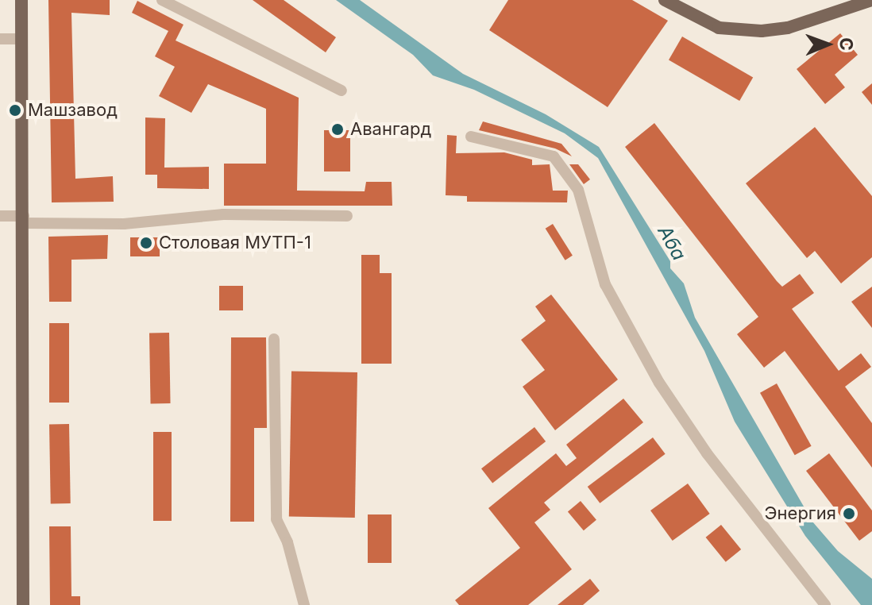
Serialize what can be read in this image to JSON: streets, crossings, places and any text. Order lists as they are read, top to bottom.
{
  "water": ["Аба"],
  "places": [
    "Машзавод",
    "Авангард",
    "Столовая МУТП-1",
    "Энергия"
  ],
  "north": "right"
}
